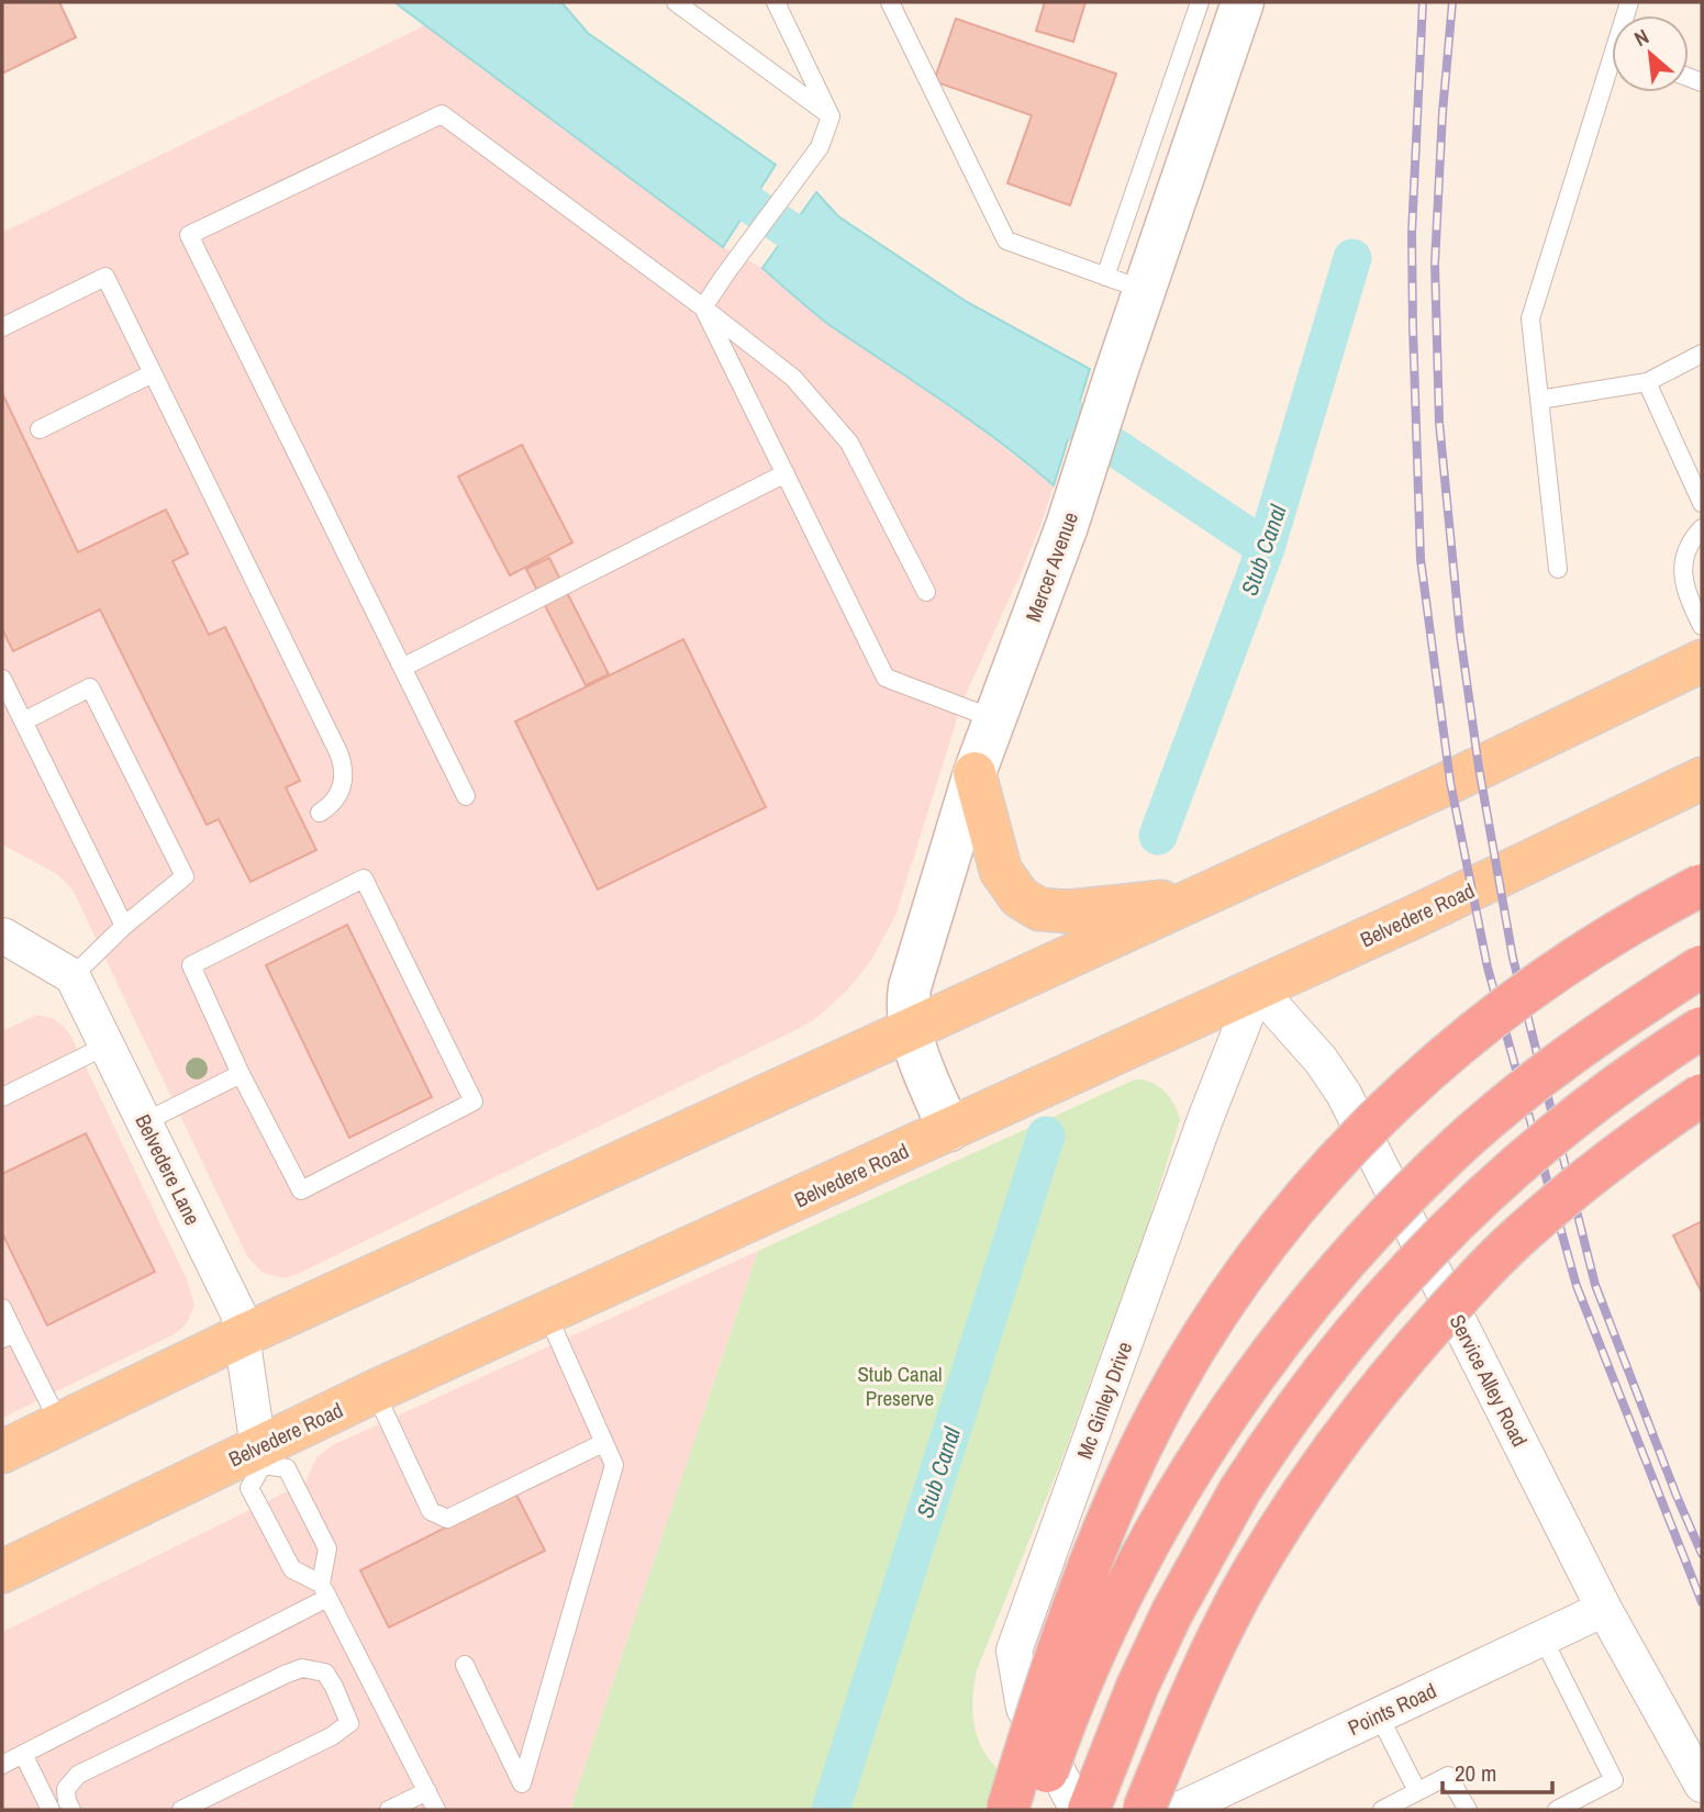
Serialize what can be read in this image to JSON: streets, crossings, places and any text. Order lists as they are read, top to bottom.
{
  "streets": {
    "main road": ["Belvedere Road"],
    "street": [
      "Mercer Avenue",
      "Belvedere Lane",
      "Service Alley Road",
      "Mc Ginley Drive",
      "Points Road"
    ]
  },
  "crossings": [
    ["Mercer Avenue", "Belvedere Road"],
    ["Belvedere Road", "Belvedere Lane"],
    ["Belvedere Road", "Service Alley Road"],
    ["Belvedere Road", "Mc Ginley Drive"],
    ["Service Alley Road", "Mc Ginley Drive"],
    ["Service Alley Road", "Points Road"]
  ],
  "water": ["Stub Canal"],
  "parks": ["Stub Canal Preserve"],
  "scale_bar": "20 m",
  "north": "top left"
}
